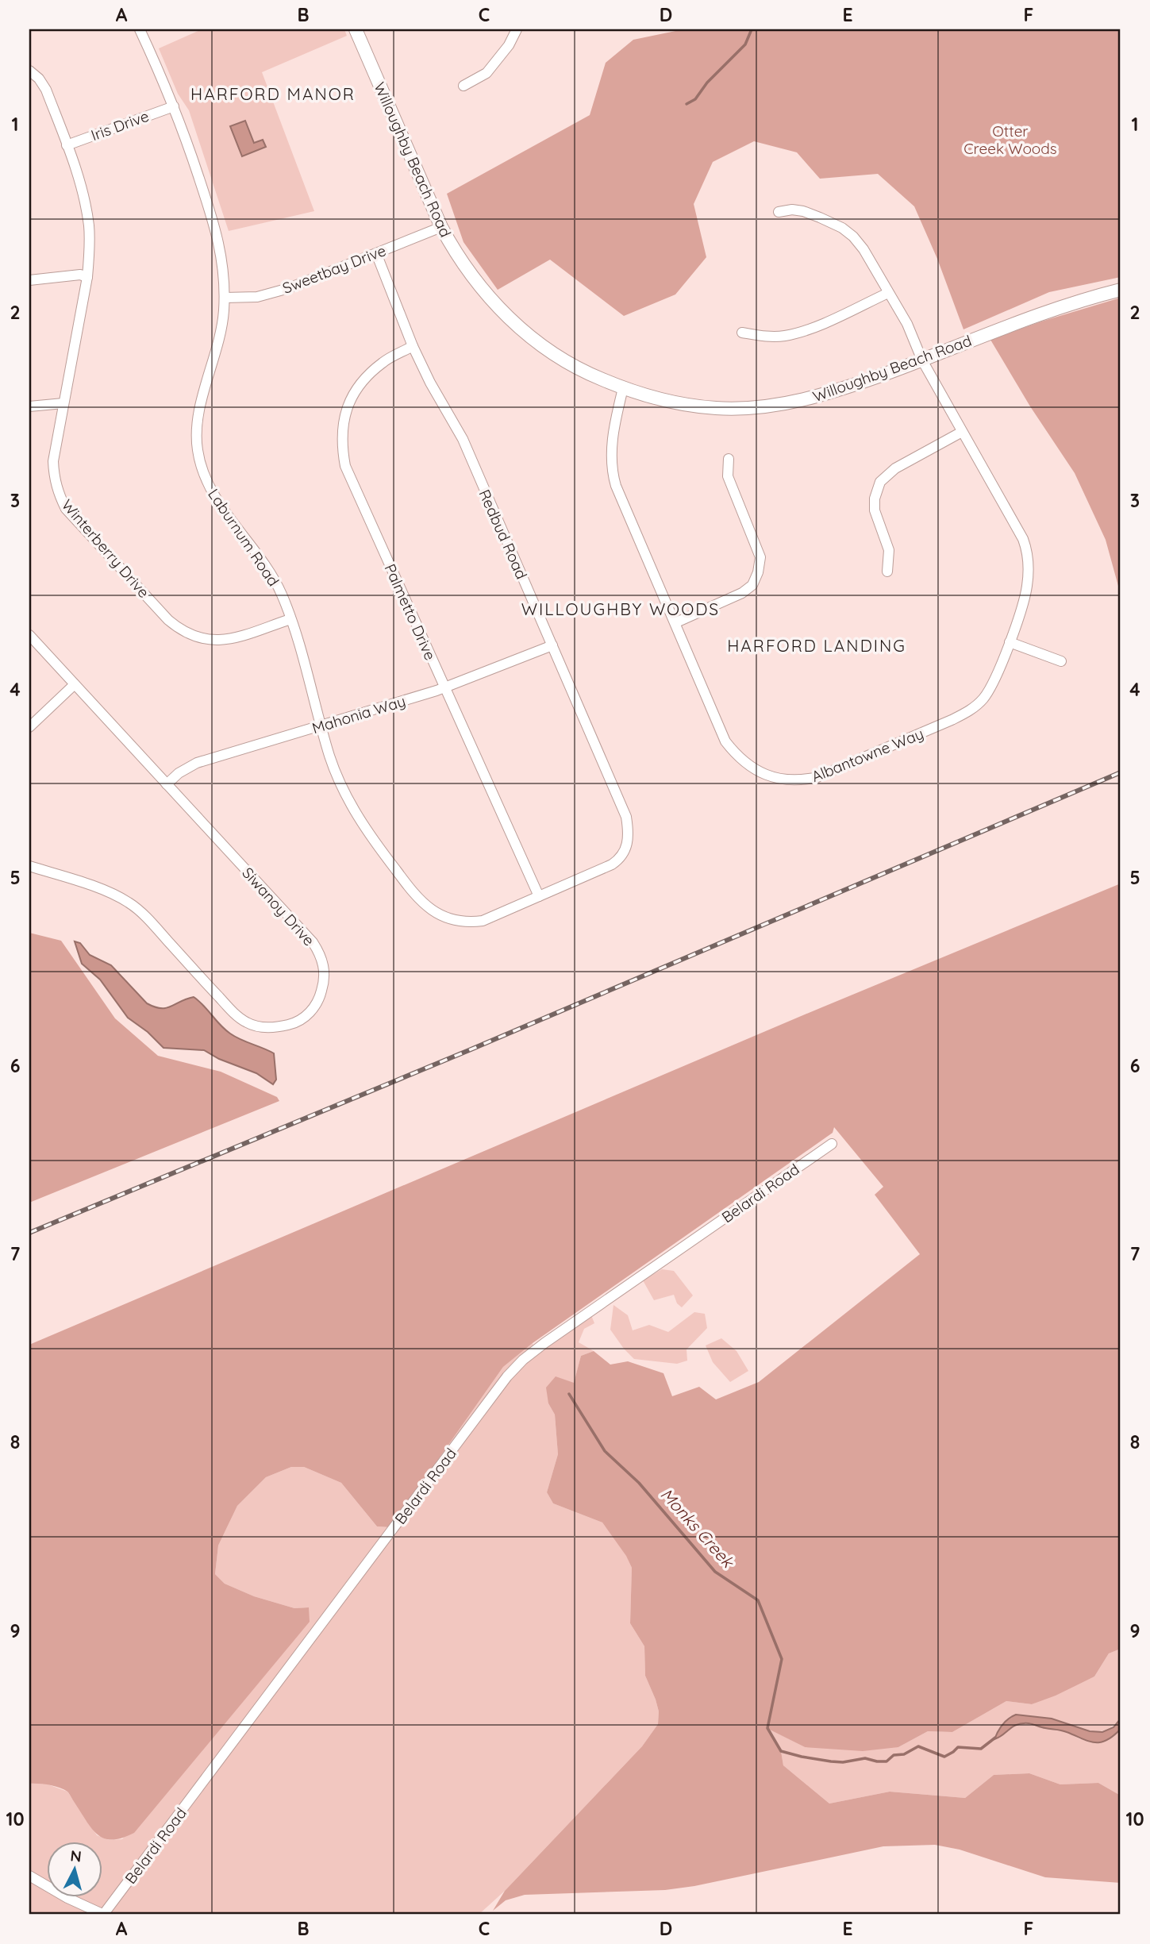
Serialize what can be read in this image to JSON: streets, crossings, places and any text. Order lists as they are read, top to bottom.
{
  "streets": {
    "street": [
      "Iris Drive",
      "Willoughby Beach Road",
      "Sweetbay Drive",
      "Redbud Road",
      "Laburnum Road",
      "Winterberry Drive",
      "Palmetto Drive",
      "Mahonia Way",
      "Albantowne Way",
      "Siwanoy Drive",
      "Belardi Road"
    ]
  },
  "crossings": [
    ["Iris Drive", "Laburnum Road"],
    ["Iris Drive", "Winterberry Drive"],
    ["Willoughby Beach Road", "Sweetbay Drive"],
    ["Willoughby Beach Road", "Albantowne Way"],
    ["Sweetbay Drive", "Redbud Road"],
    ["Sweetbay Drive", "Laburnum Road"],
    ["Redbud Road", "Laburnum Road"],
    ["Redbud Road", "Palmetto Drive"],
    ["Redbud Road", "Mahonia Way"],
    ["Laburnum Road", "Winterberry Drive"],
    ["Laburnum Road", "Palmetto Drive"],
    ["Laburnum Road", "Mahonia Way"],
    ["Palmetto Drive", "Mahonia Way"],
    ["Mahonia Way", "Siwanoy Drive"]
  ],
  "districts": ["HARFORD MANOR", "WILLOUGHBY WOODS", "HARFORD LANDING"],
  "water": ["Monks Creek"],
  "parks": ["Otter Creek Woods"],
  "north": "top",
  "grid": {
    "columns": [
      "A",
      "B",
      "C",
      "D",
      "E",
      "F"
    ],
    "rows": [
      "1",
      "2",
      "3",
      "4",
      "5",
      "6",
      "7",
      "8",
      "9",
      "10"
    ]
  }
}
